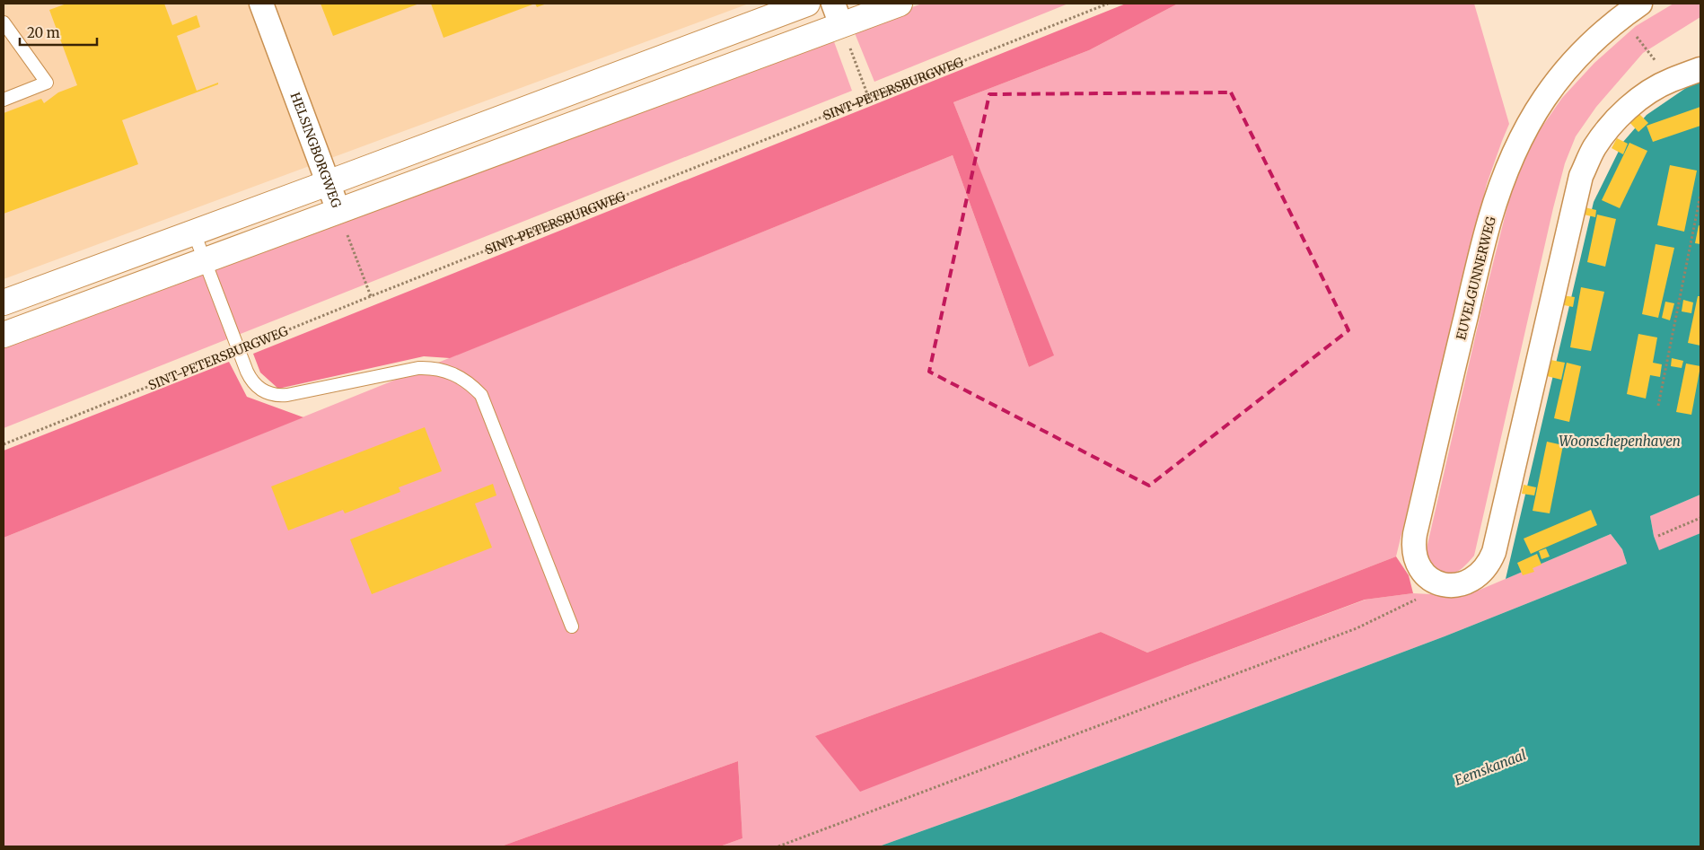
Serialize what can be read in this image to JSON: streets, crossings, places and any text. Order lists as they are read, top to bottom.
{
  "streets": {
    "street": ["HELSINGBORGWEG", "EUVELGUNNERWEG"],
    "path": ["SINT-PETERSBURGWEG"]
  },
  "crossings": [
    ["SINT-PETERSBURGWEG", "HELSINGBORGWEG"]
  ],
  "water": ["Woonschepenhaven", "Eemskanaal"],
  "scale_bar": "20 m"
}
